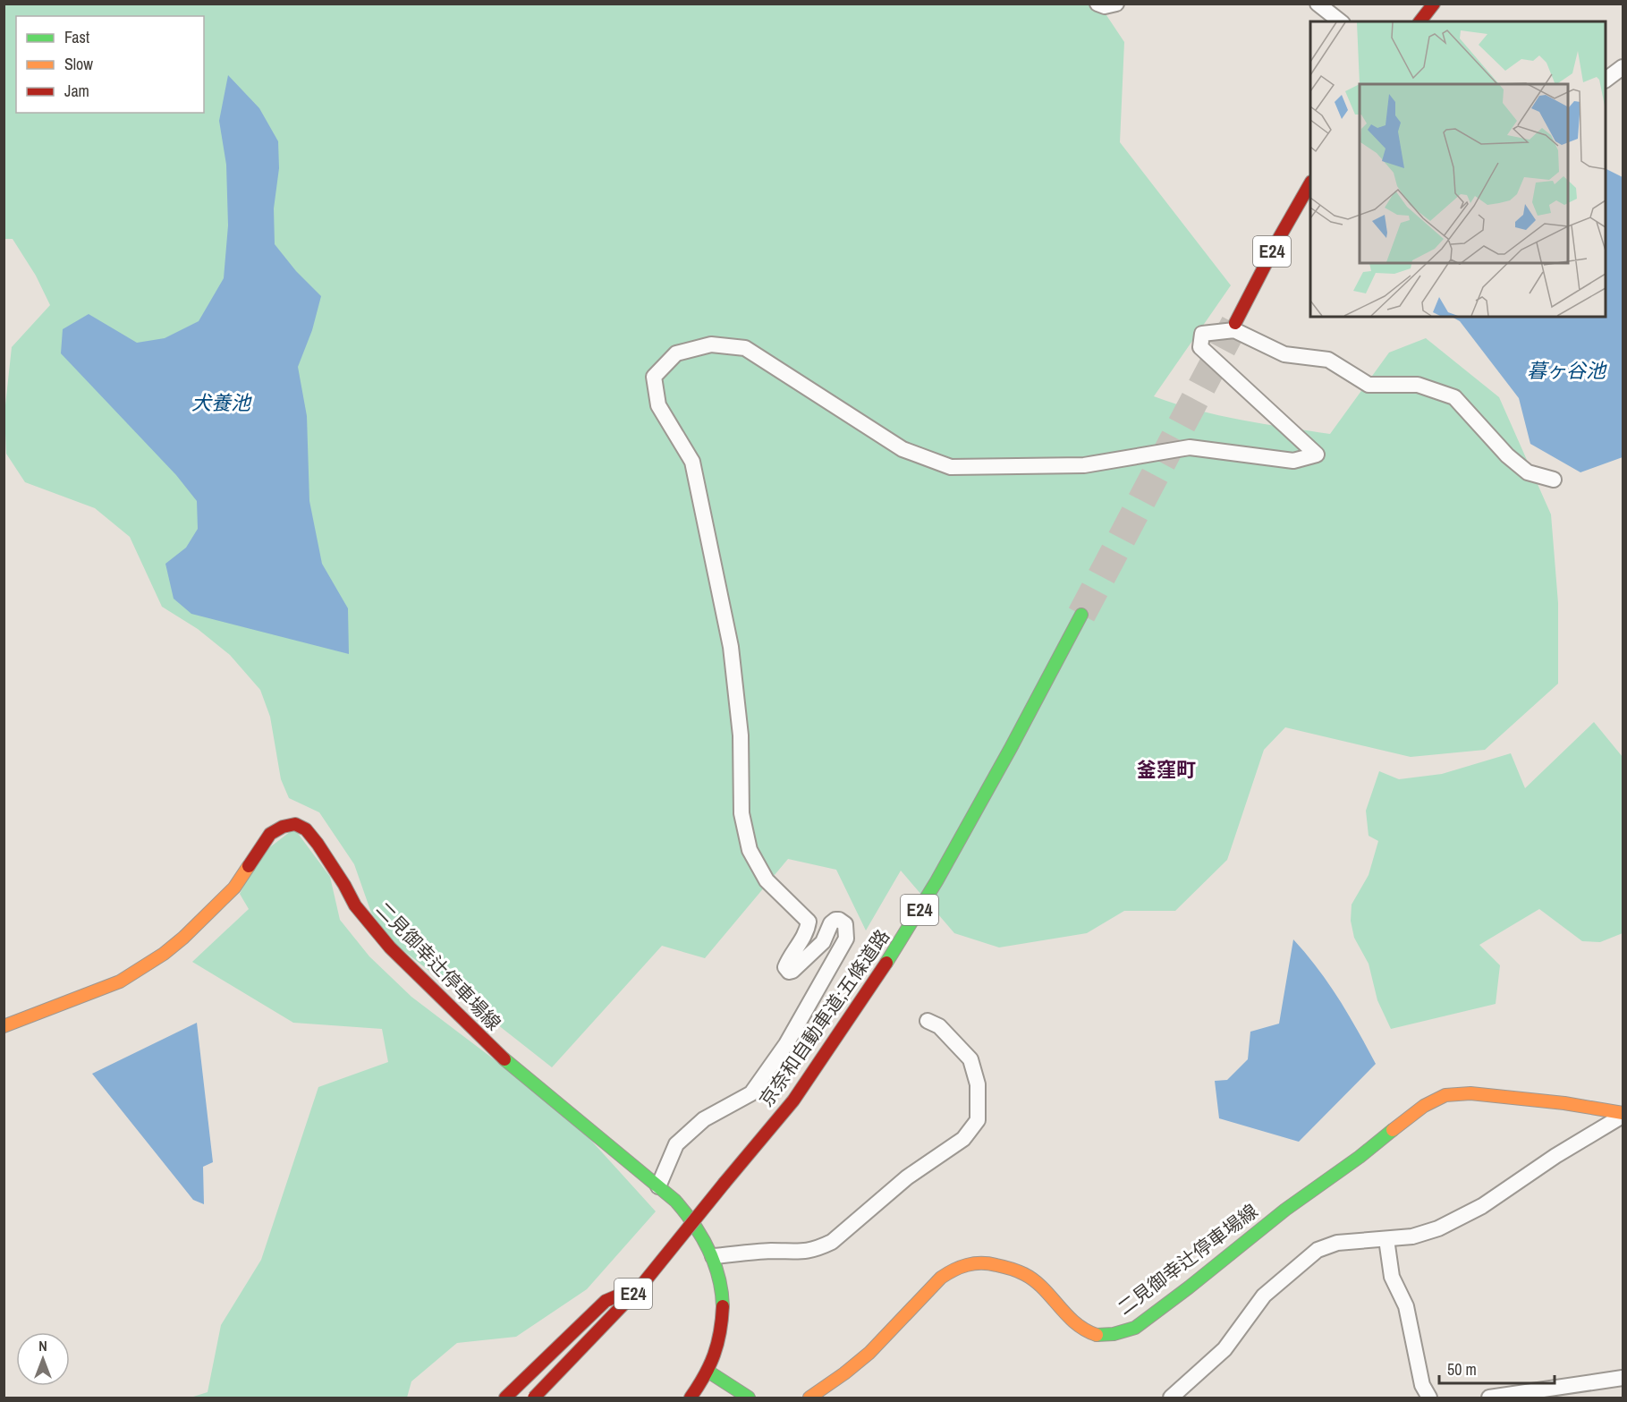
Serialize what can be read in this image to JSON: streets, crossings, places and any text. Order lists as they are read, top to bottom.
{
  "streets": {
    "main road": ["E24", "二見御幸辻停車場線", "京奈和自動車道;五條道路"]
  },
  "districts": ["釜窪町"],
  "water": ["暮ヶ谷池", "犬養池"],
  "legend": ["Fast", "Slow", "Jam"],
  "scale_bar": "50 m",
  "north": "top"
}
